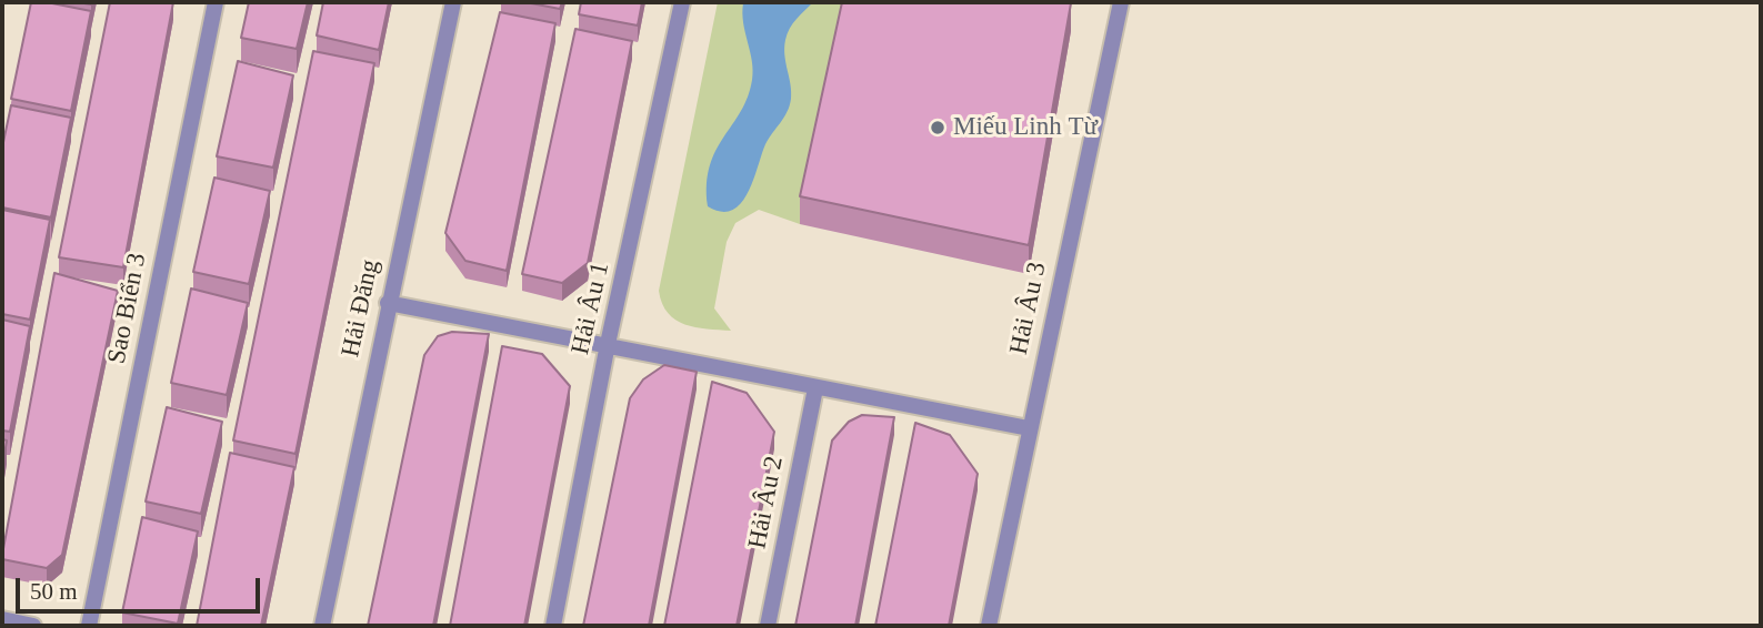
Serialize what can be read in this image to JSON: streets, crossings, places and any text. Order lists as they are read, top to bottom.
{
  "streets": {
    "lane": [
      "Sao Biển 3",
      "Hải Đăng",
      "Hải Âu 1",
      "Hải Âu 3",
      "Hải Âu 2"
    ]
  },
  "places": ["Miếu Linh Từ"],
  "scale_bar": "50 m"
}
